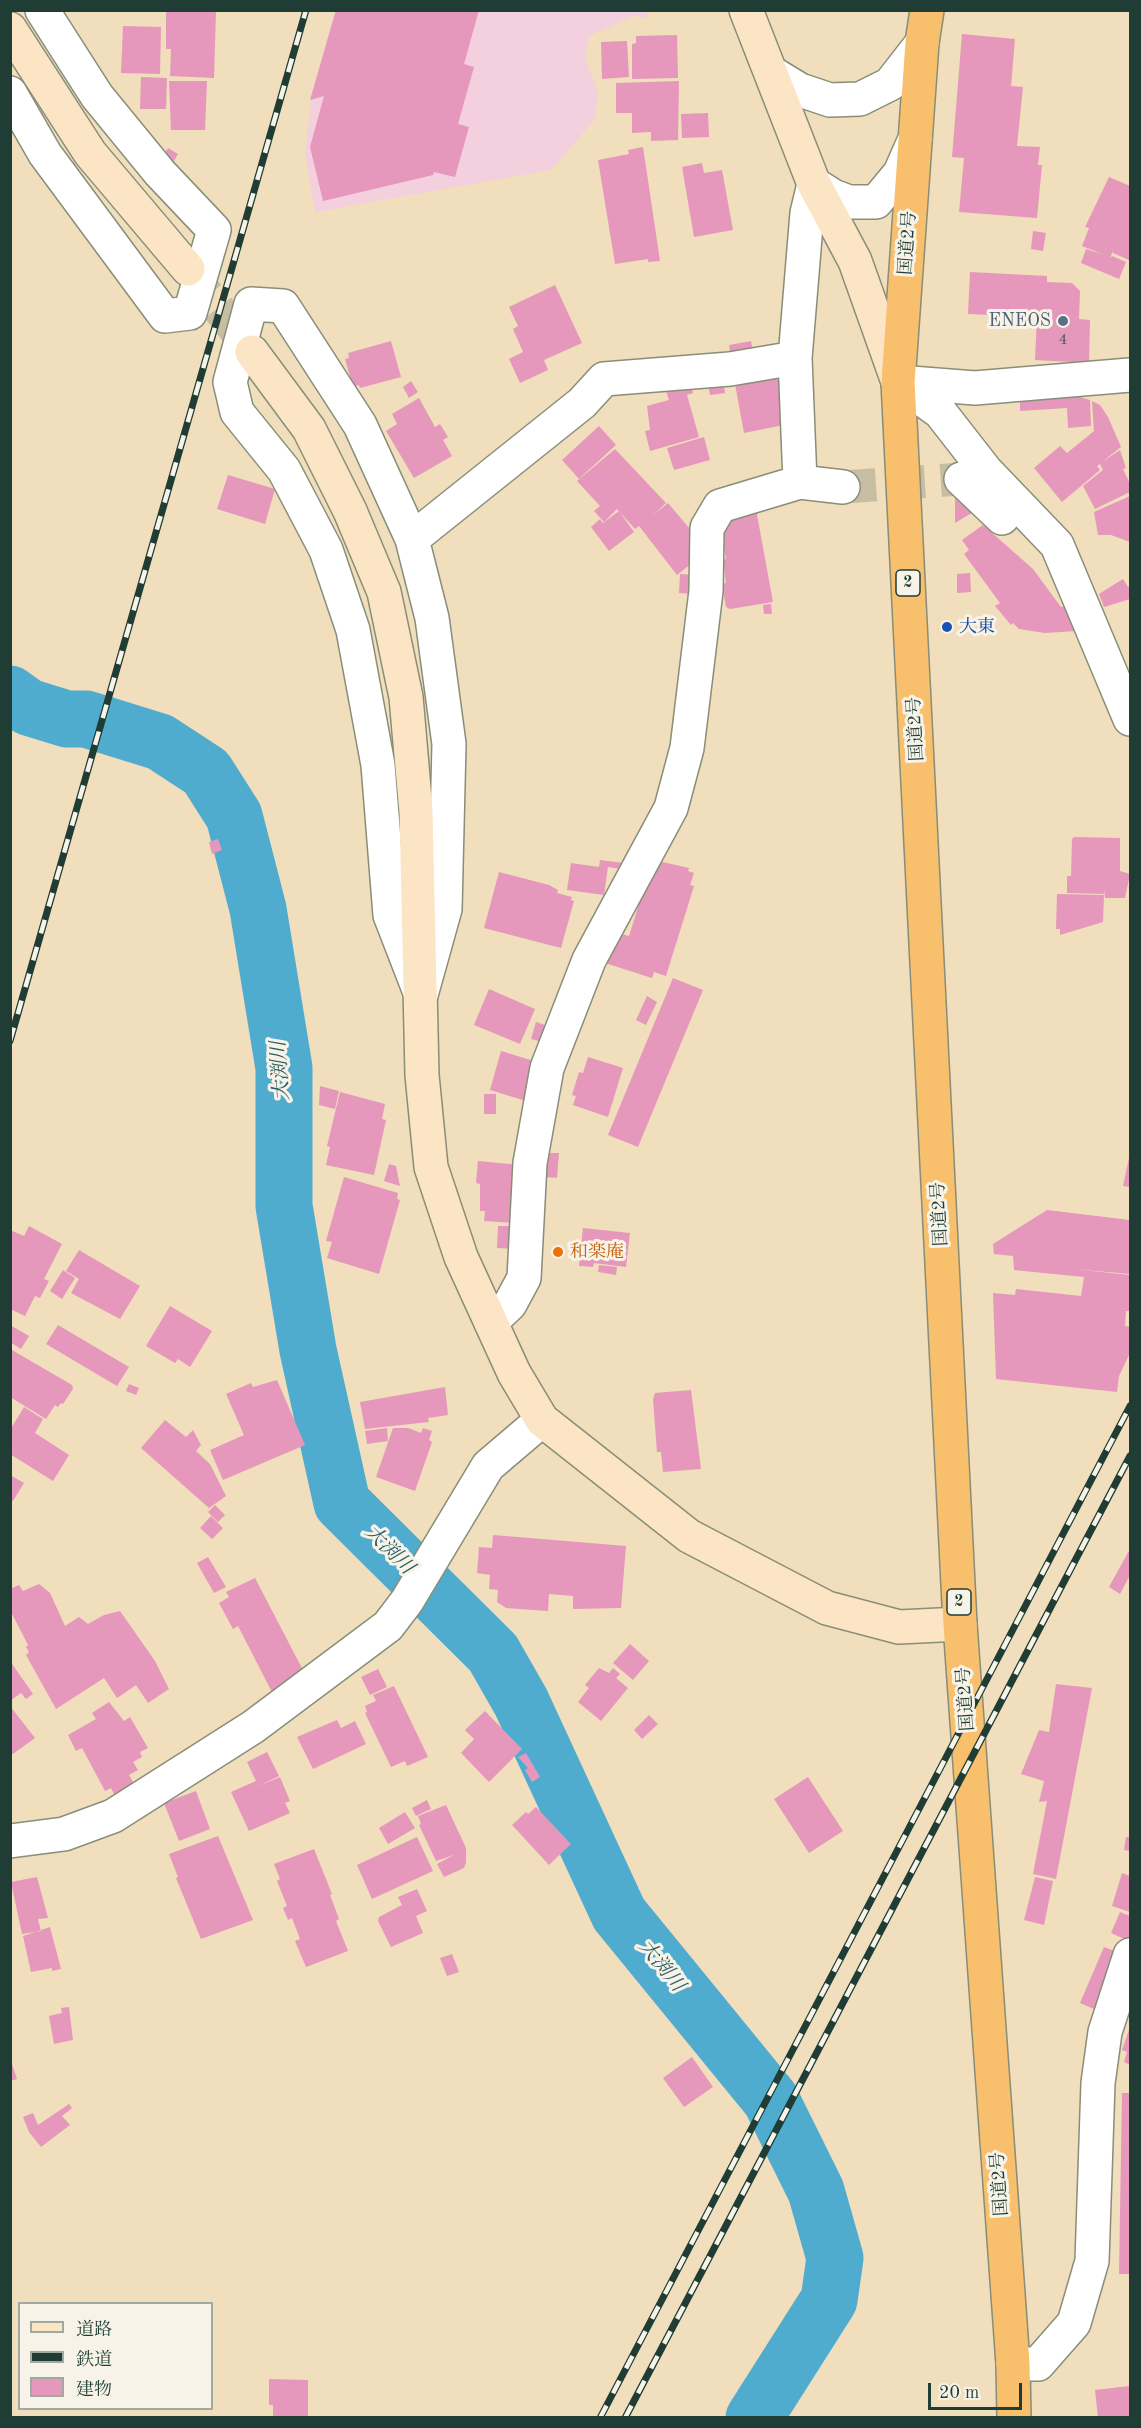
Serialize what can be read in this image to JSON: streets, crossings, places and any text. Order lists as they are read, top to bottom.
{
  "streets": {
    "highway": ["国道2号", "2"]
  },
  "water": ["大渕川"],
  "places": ["ENEOS", "大東", "和楽庵"],
  "house_numbers": ["4"],
  "legend": ["道路", "鉄道", "建物"],
  "scale_bar": "20 m"
}
